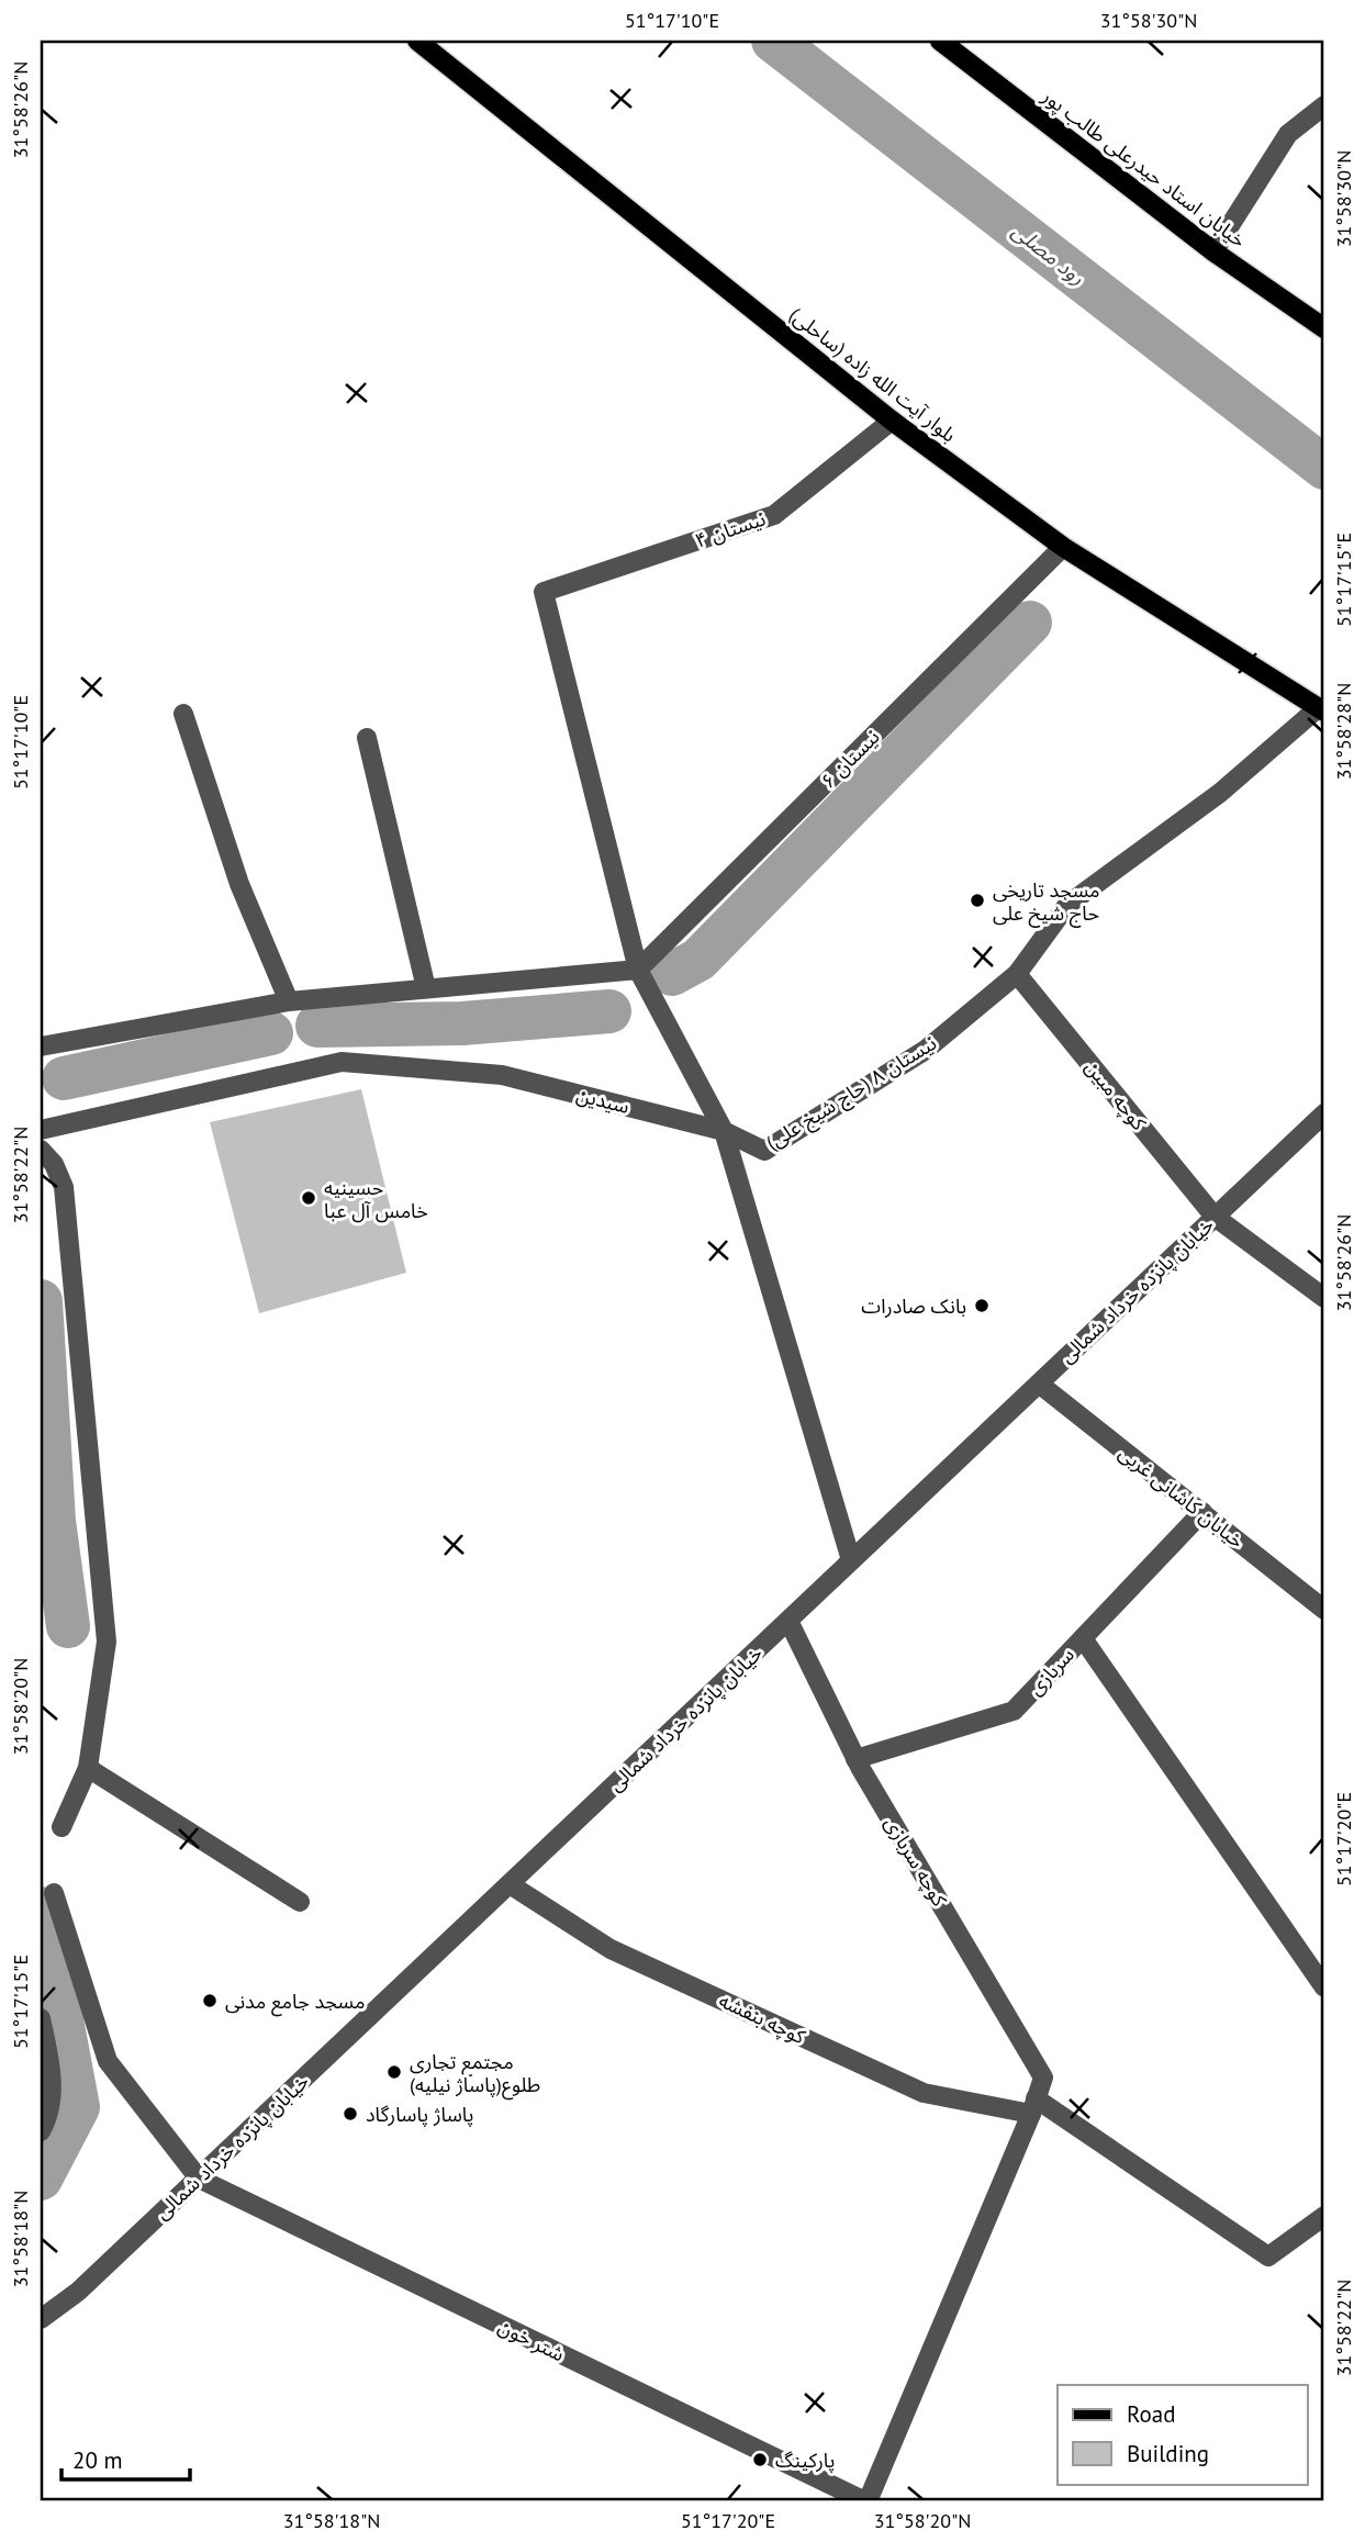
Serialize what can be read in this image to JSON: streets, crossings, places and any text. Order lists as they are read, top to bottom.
{
  "streets": {
    "main road": ["خیابان استاد حیدرعلی طالب پور", "بلوار آیت الله زاده (ساحلی)"],
    "street": [
      "نیستان ۴",
      "نیستان ۶",
      "نیستان ۸ (حاج شیخ علی)",
      "کوچه مبین",
      "سیدین",
      "خیابان پانزده خرداد شمالی",
      "خیابان کاشانی غربی",
      "سربازی",
      "کوچه سربازی",
      "کوچه بنفشه",
      "شتر خون"
    ]
  },
  "crossings": [
    ["بلوار آیت الله زاده (ساحلی)", "نیستان ۴"],
    ["بلوار آیت الله زاده (ساحلی)", "نیستان ۶"],
    ["بلوار آیت الله زاده (ساحلی)", "نیستان ۸ (حاج شیخ علی)"],
    ["نیستان ۴", "نیستان ۶"],
    ["نیستان ۸ (حاج شیخ علی)", "کوچه مبین"],
    ["نیستان ۸ (حاج شیخ علی)", "سیدین"],
    ["کوچه مبین", "خیابان پانزده خرداد شمالی"],
    ["خیابان پانزده خرداد شمالی", "خیابان کاشانی غربی"],
    ["خیابان پانزده خرداد شمالی", "کوچه سربازی"],
    ["خیابان پانزده خرداد شمالی", "کوچه بنفشه"],
    ["خیابان پانزده خرداد شمالی", "شتر خون"],
    ["خیابان کاشانی غربی", "سربازی"],
    ["سربازی", "کوچه سربازی"],
    ["کوچه سربازی", "کوچه بنفشه"],
    ["کوچه سربازی", "شتر خون"]
  ],
  "water": ["رود مصلی"],
  "places": [
    "مسجد تاریخی حاج شیخ علی",
    "حسینیه خامس آل عبا",
    "بانک صادرات",
    "مسجد جامع مدنی",
    "مجتمع تجاری طلوع(پاساژ نیلیه)",
    "پاساژ پاسارگاد",
    "پارکینگ"
  ],
  "legend": ["Road", "Building"],
  "scale_bar": "20 m",
  "coordinates": [
    "51°17'10\"E",
    "31°58'30\"N",
    "31°58'26\"N",
    "51°17'15\"E",
    "31°58'28\"N",
    "31°58'22\"N",
    "31°58'20\"N",
    "51°17'20\"E",
    "31°58'18\"N"
  ]
}
